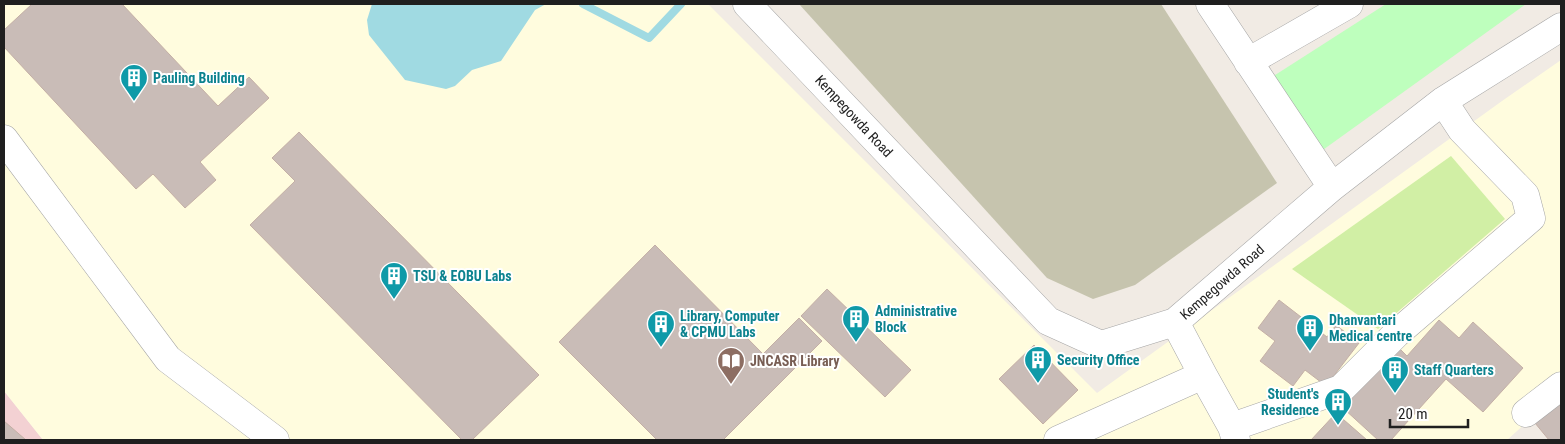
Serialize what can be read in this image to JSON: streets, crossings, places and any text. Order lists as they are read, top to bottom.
{
  "streets": {
    "street": ["Kempegowda Road"]
  },
  "places": {
    "building": [
      "Pauling Building",
      "TSU & EOBU Labs",
      "Administrative Block",
      "Library, Computer & CPMU Labs",
      "Dhanvantari Medical centre",
      "Security Office",
      "Staff Quarters",
      "Student's Residence"
    ],
    "library": ["JNCASR Library"]
  },
  "scale_bar": "20 m"
}
